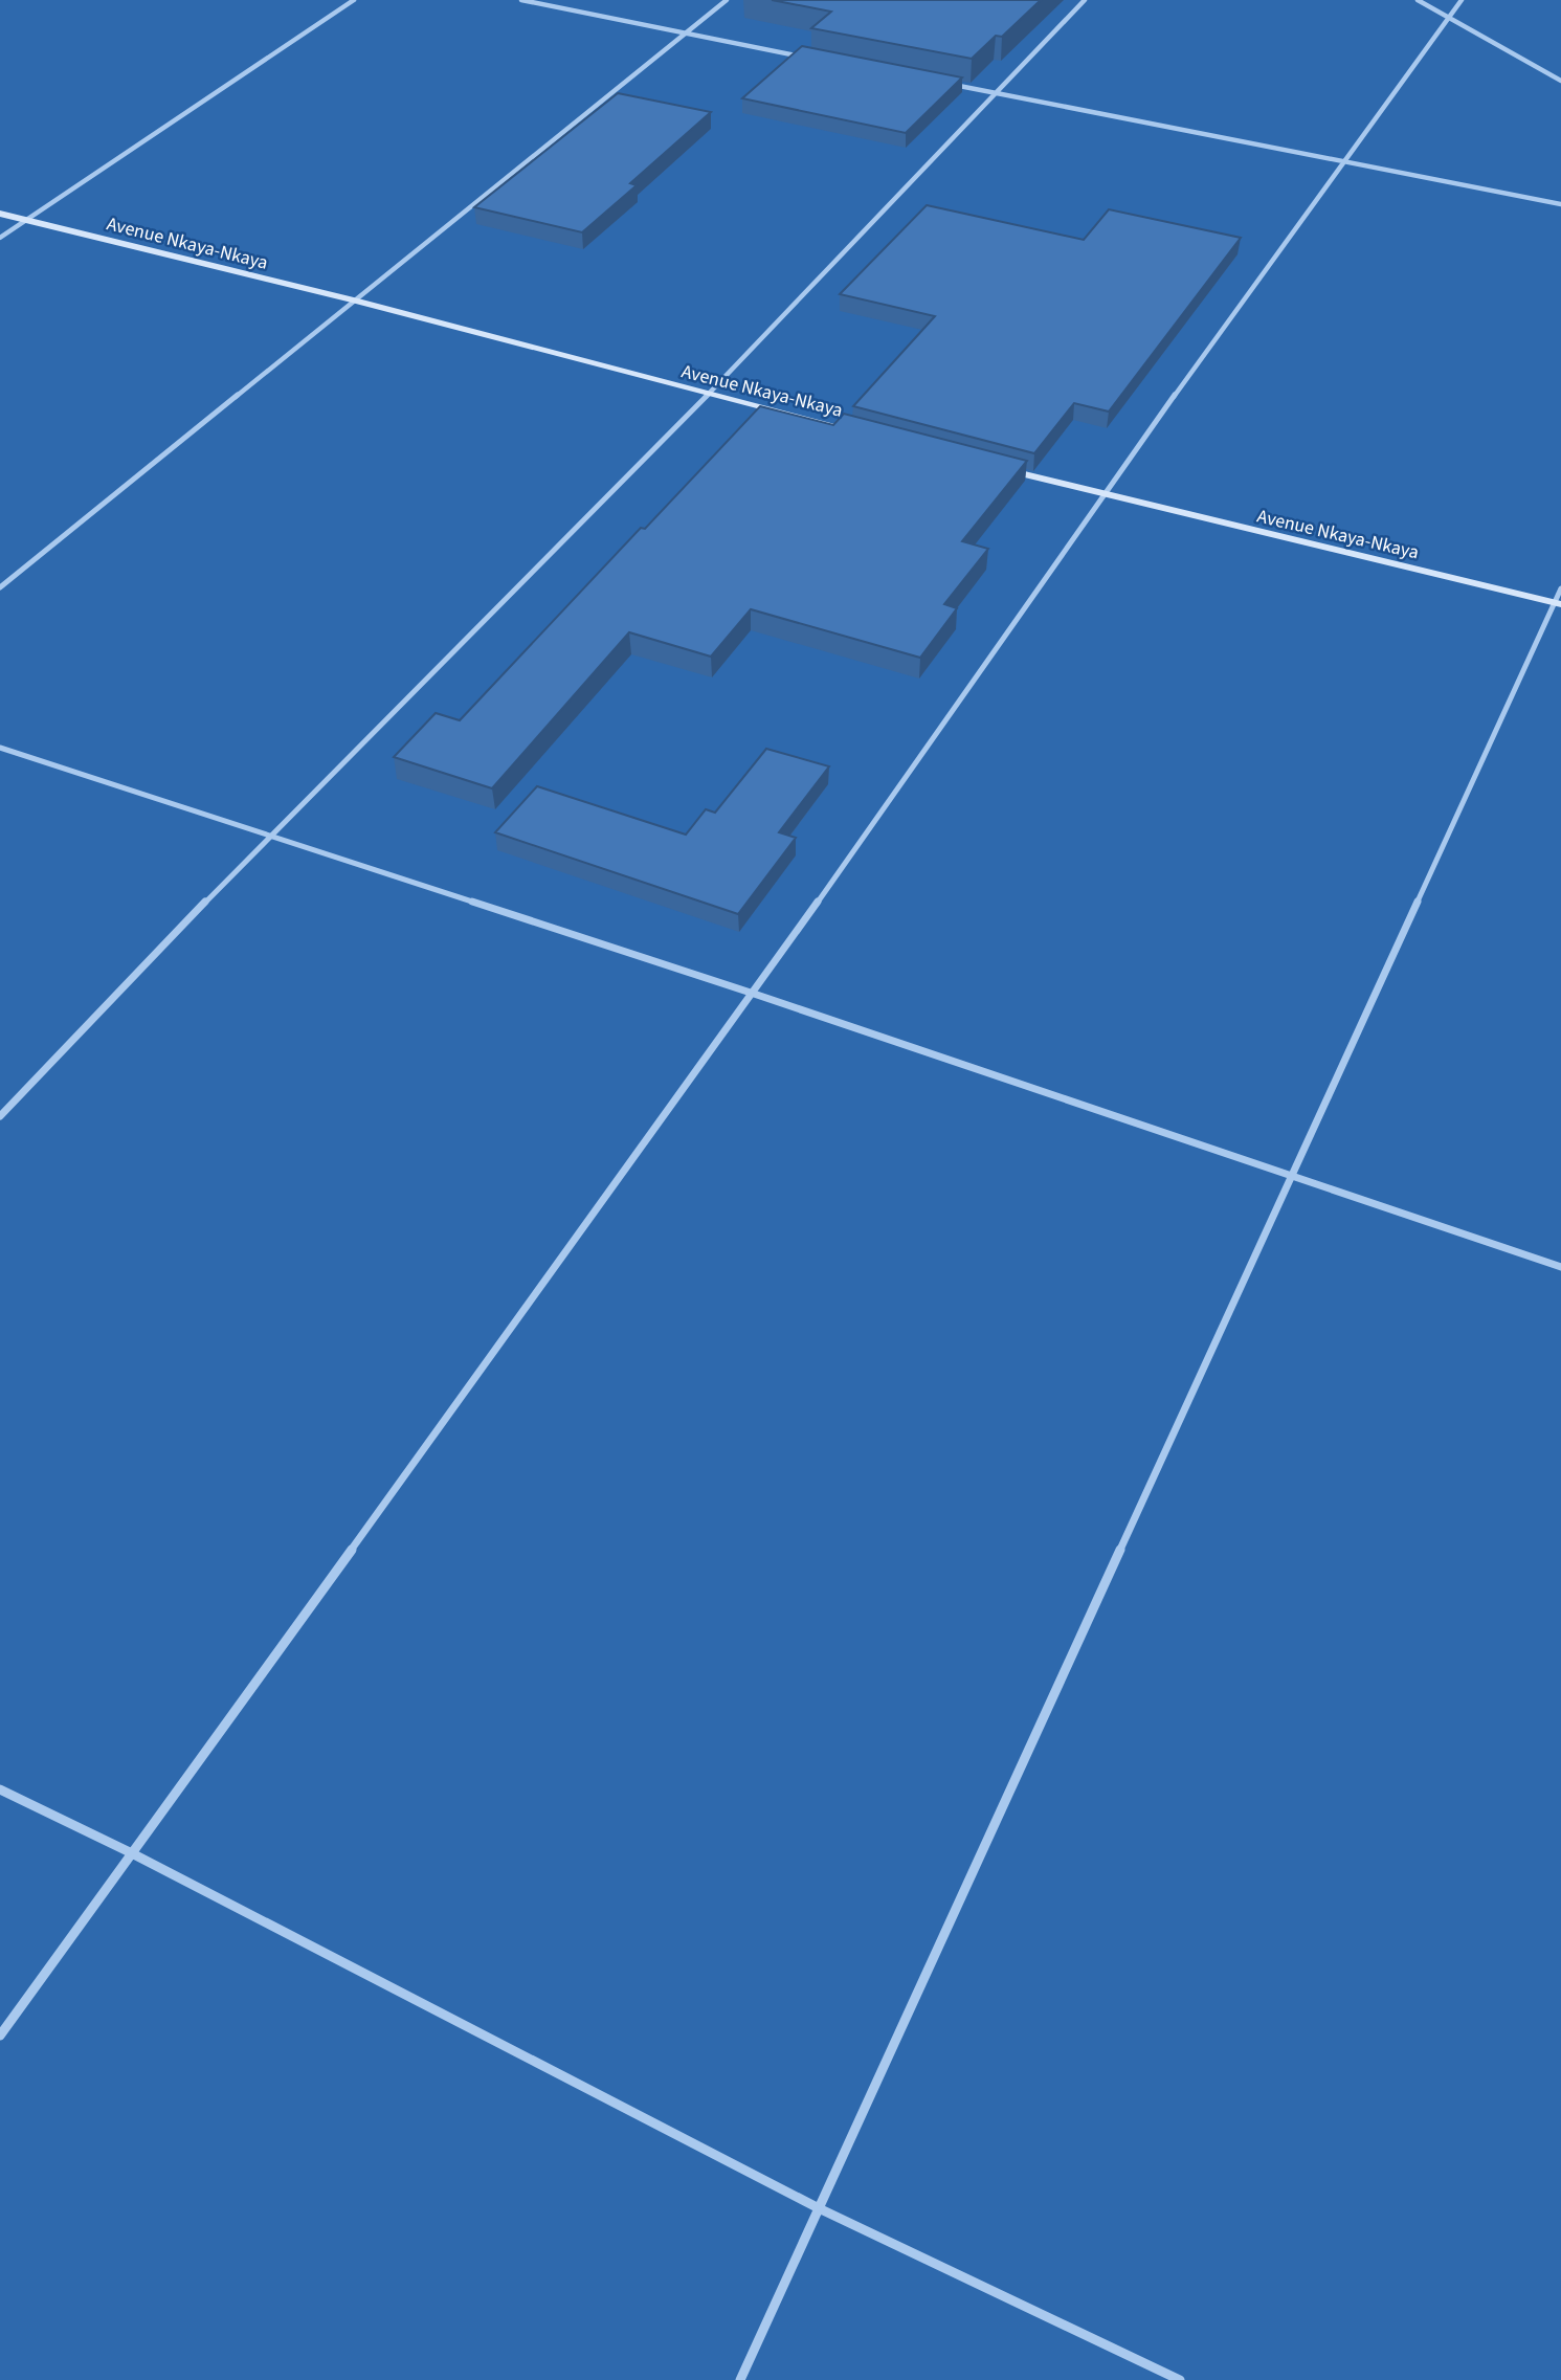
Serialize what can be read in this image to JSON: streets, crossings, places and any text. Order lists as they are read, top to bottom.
{
  "streets": {
    "street": ["Avenue Nkaya-Nkaya"]
  }
}
